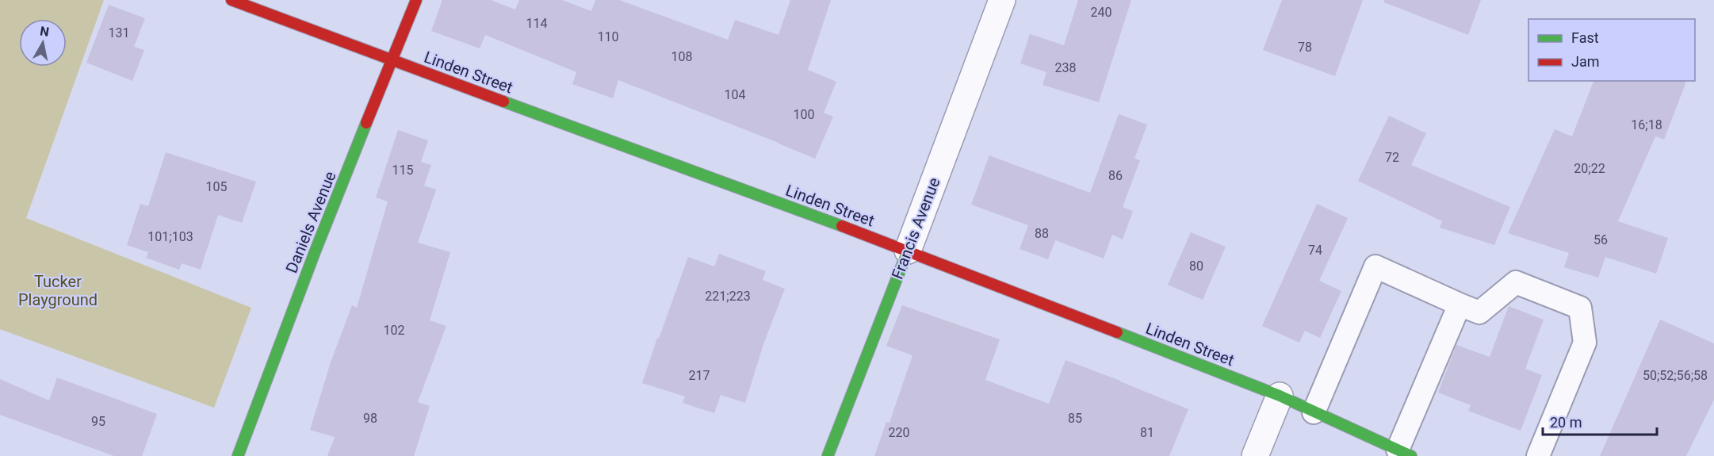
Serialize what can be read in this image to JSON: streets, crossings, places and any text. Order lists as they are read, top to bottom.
{
  "streets": {
    "street": ["Linden Street", "Daniels Avenue", "Francis Avenue"]
  },
  "crossings": [
    ["Linden Street", "Daniels Avenue"],
    ["Linden Street", "Francis Avenue"]
  ],
  "parks": ["Tucker Playground"],
  "house_numbers": [
    "240",
    "114",
    "131",
    "110",
    "78",
    "108",
    "238",
    "104",
    "100",
    "16;18",
    "72",
    "20;22",
    "115",
    "86",
    "105",
    "88",
    "101;103",
    "56",
    "74",
    "80",
    "221;223",
    "102",
    "217",
    "50;52;56;58",
    "98",
    "85",
    "95",
    "220",
    "81"
  ],
  "legend": ["Fast", "Jam"],
  "scale_bar": "20 m",
  "north": "top"
}
